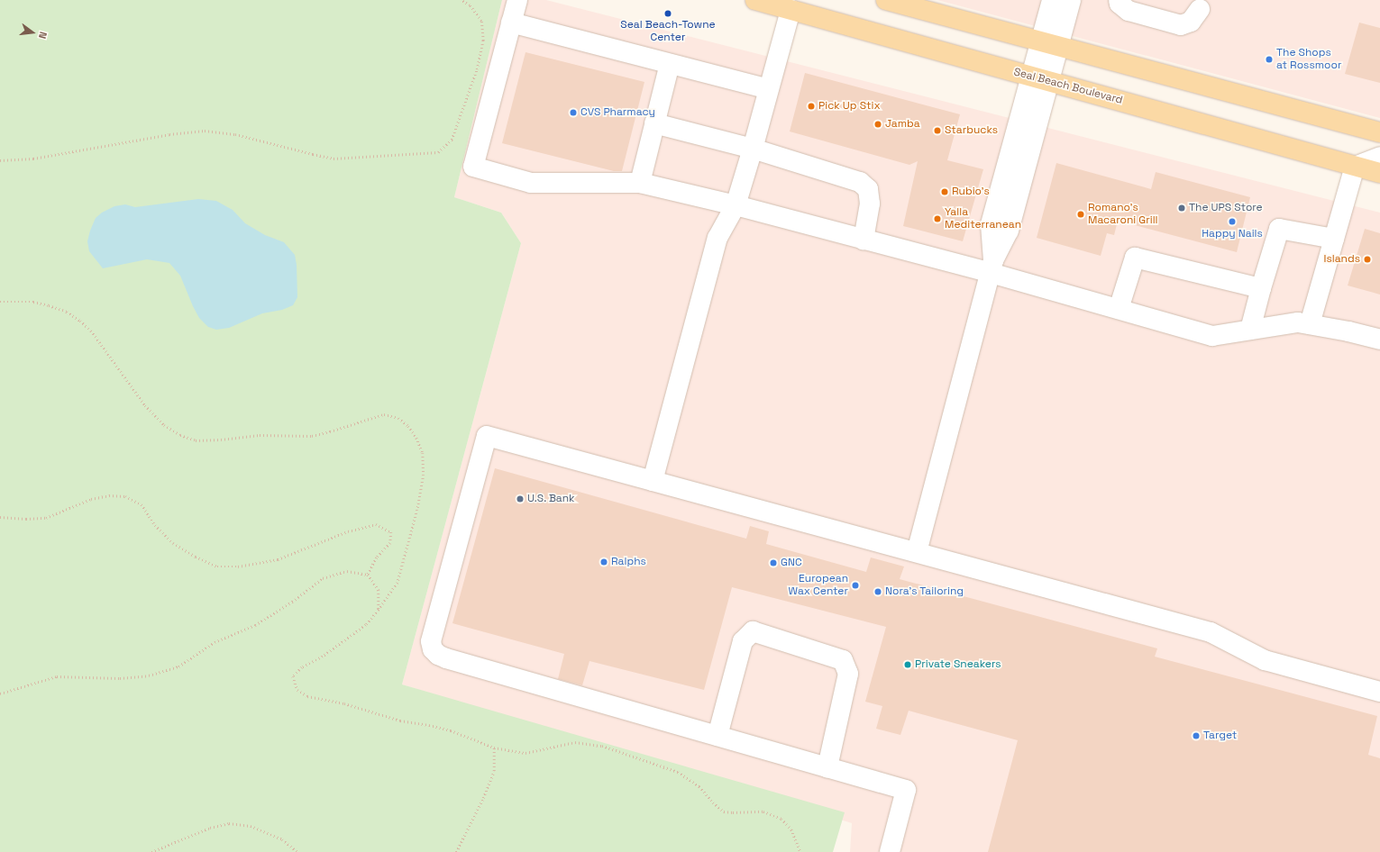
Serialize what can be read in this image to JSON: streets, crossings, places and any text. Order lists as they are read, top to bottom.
{
  "streets": {
    "main road": ["Seal Beach Boulevard"]
  },
  "places": [
    "Seal Beach-Towne Center",
    "The Shops at Rossmoor",
    "Pick Up Stix",
    "CVS Pharmacy",
    "Jamba",
    "Starbucks",
    "Rubio's",
    "The UPS Store",
    "Romano's Macaroni Grill",
    "Yalla Mediterranean",
    "Happy Nails",
    "Islands",
    "U.S. Bank",
    "Ralphs",
    "GNC",
    "European Wax Center",
    "Nora's Tailoring",
    "Private Sneakers",
    "Target"
  ],
  "north": "right"
}
